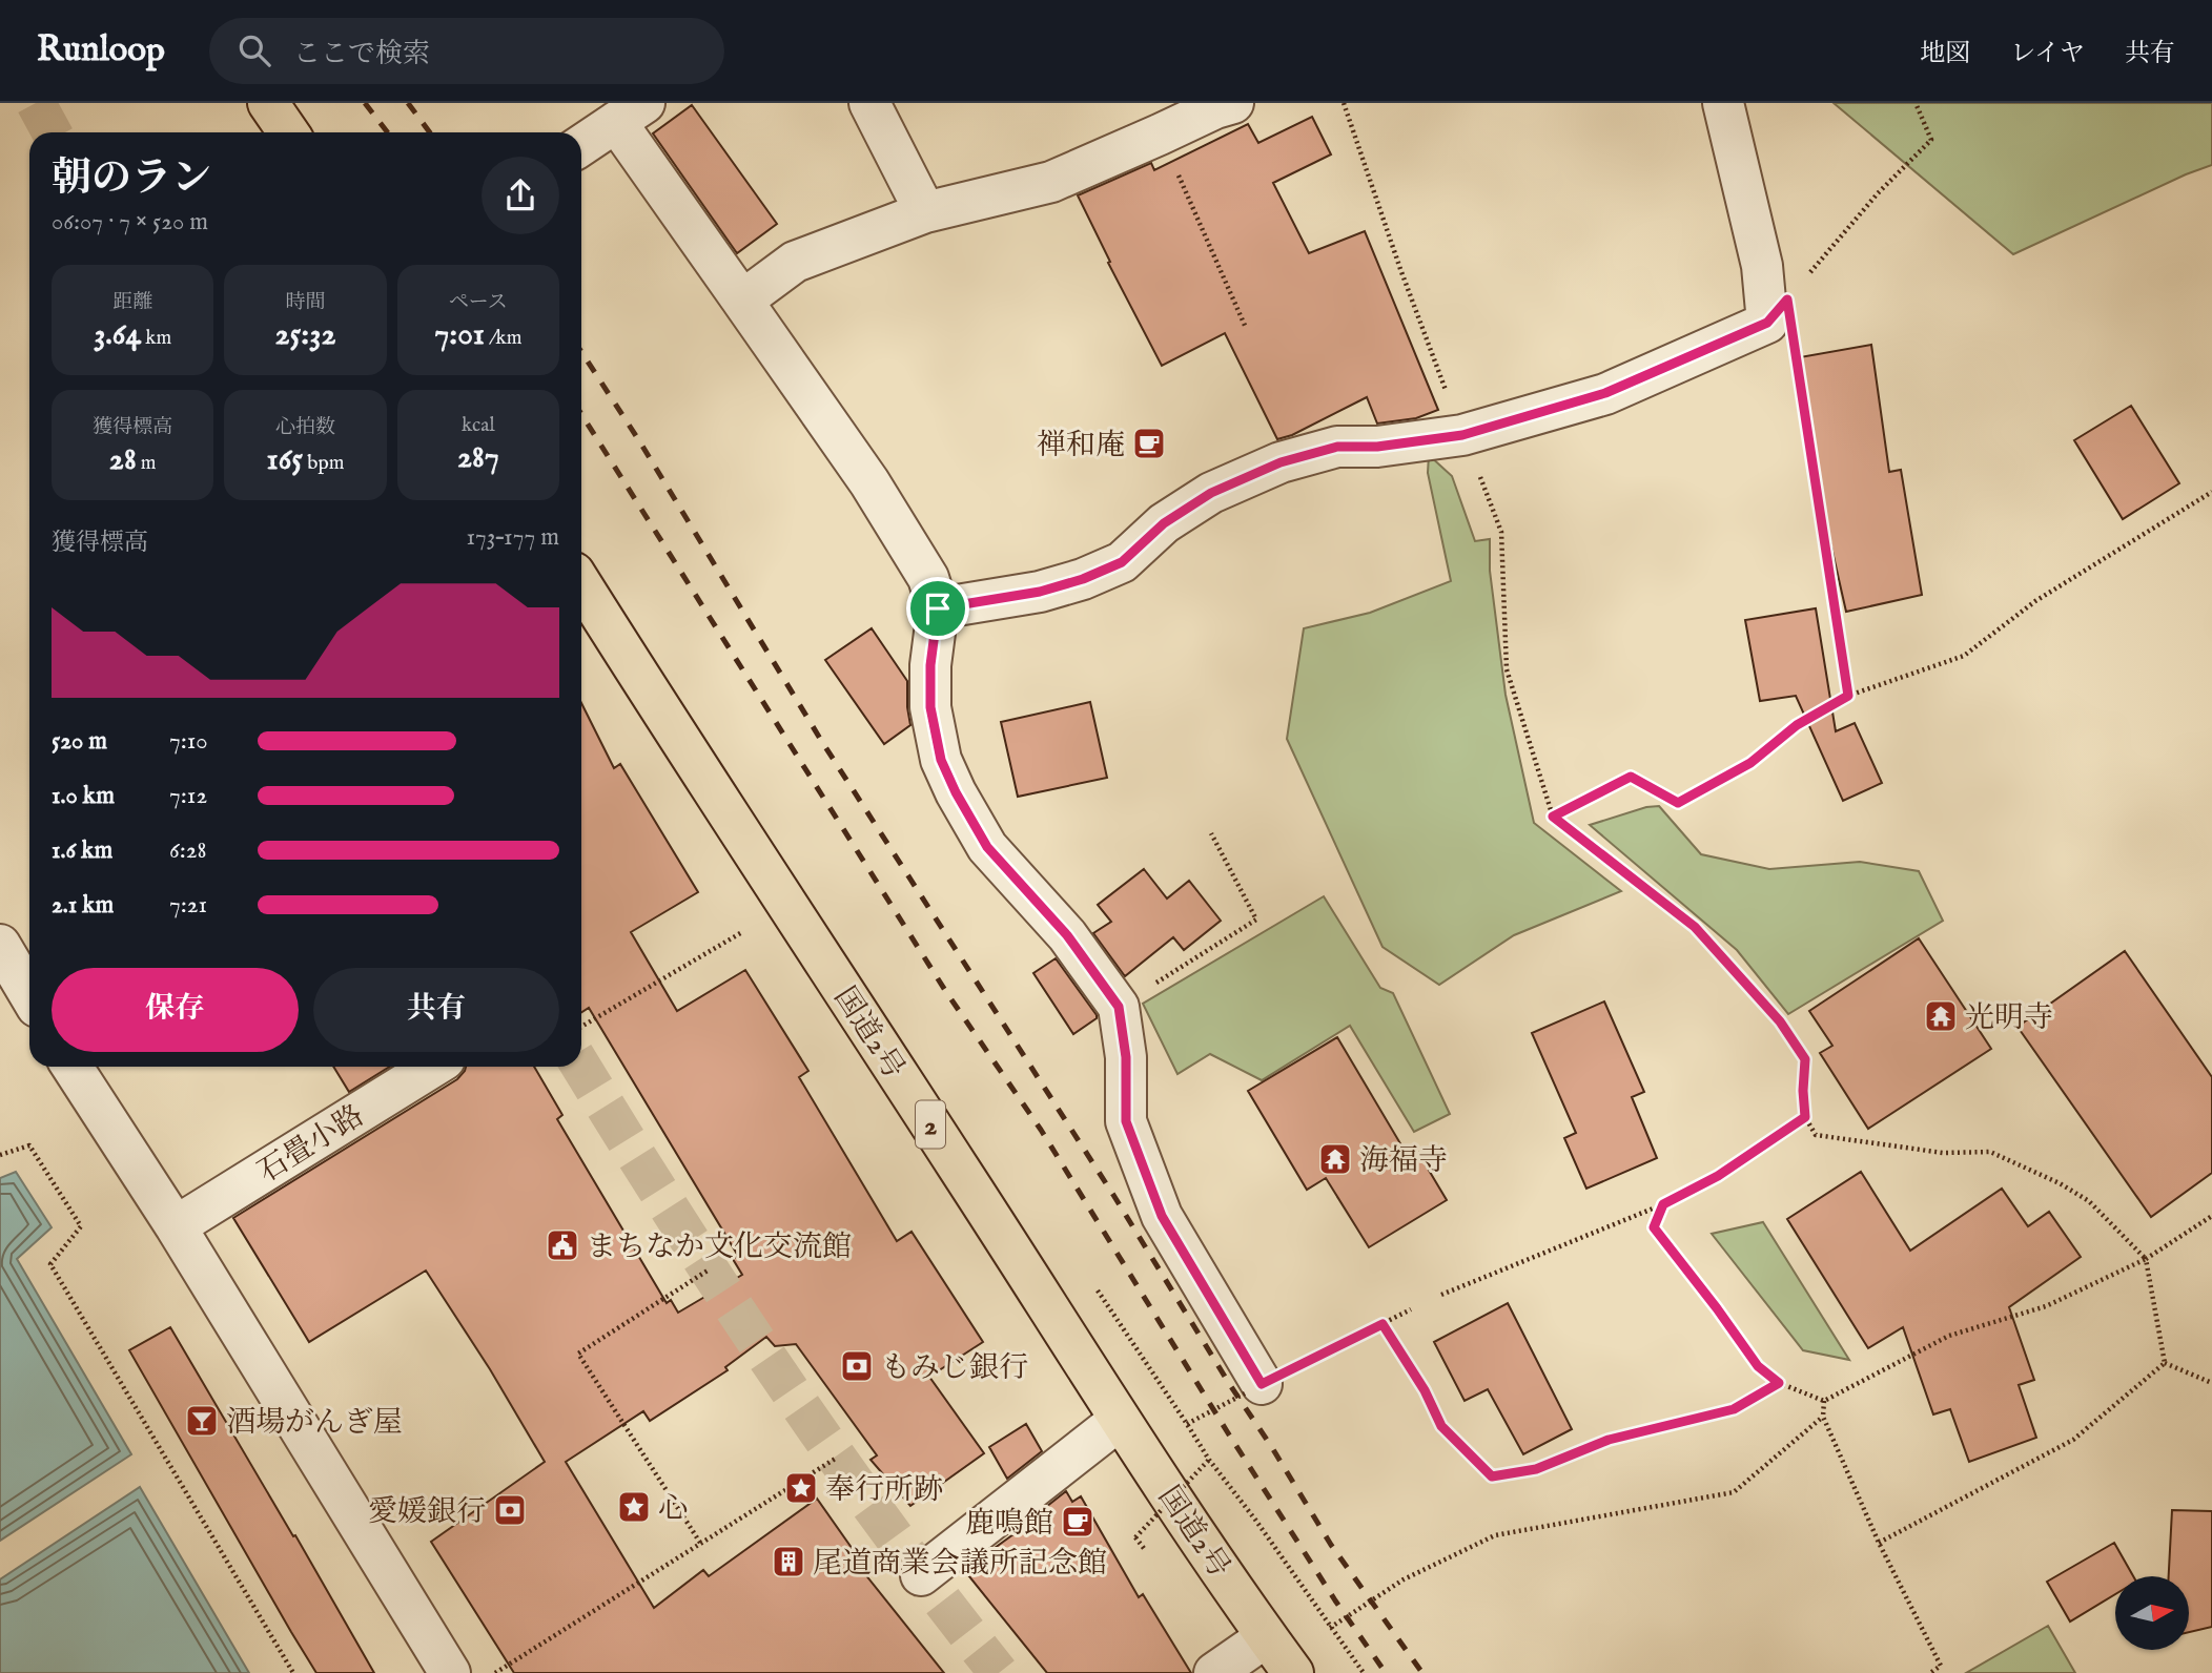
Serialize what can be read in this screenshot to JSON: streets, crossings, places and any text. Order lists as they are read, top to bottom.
{
  "streets": {
    "highway": ["国道2号", "2"],
    "street": ["石畳小路"]
  },
  "places": {
    "cafe": ["禅和庵", "鹿鳴館"],
    "temple": ["光明寺", "海福寺"],
    "public building": ["まちなか文化交流館"],
    "bank": ["もみじ銀行", "愛媛銀行"],
    "bar": ["酒場がんぎ屋"],
    "place": ["奉行所跡", "心"],
    "building": ["尾道商業会議所記念館"]
  },
  "north": "right",
  "page": {
    "header": "Runloop",
    "search": "ここで検索",
    "nav": ["地図", "レイヤ", "共有"],
    "heading": ["朝のラン", "06:07 · 7 × 520 m"],
    "stats": [
      ["距離", "3.64 km"],
      ["時間", "25:32"],
      ["ペース", "7:01 /km"],
      ["獲得標高", "28 m"],
      ["心拍数", "165 bpm"],
      ["kcal", "287"]
    ],
    "chart": ["獲得標高", "173–177 m"],
    "list": [
      {
        "name": "520 m",
        "note": "7:10"
      },
      {
        "name": "1.0 km",
        "note": "7:12"
      },
      {
        "name": "1.6 km",
        "note": "6:28"
      },
      {
        "name": "2.1 km",
        "note": "7:21"
      }
    ],
    "buttons": ["保存", "共有"]
  }
}
